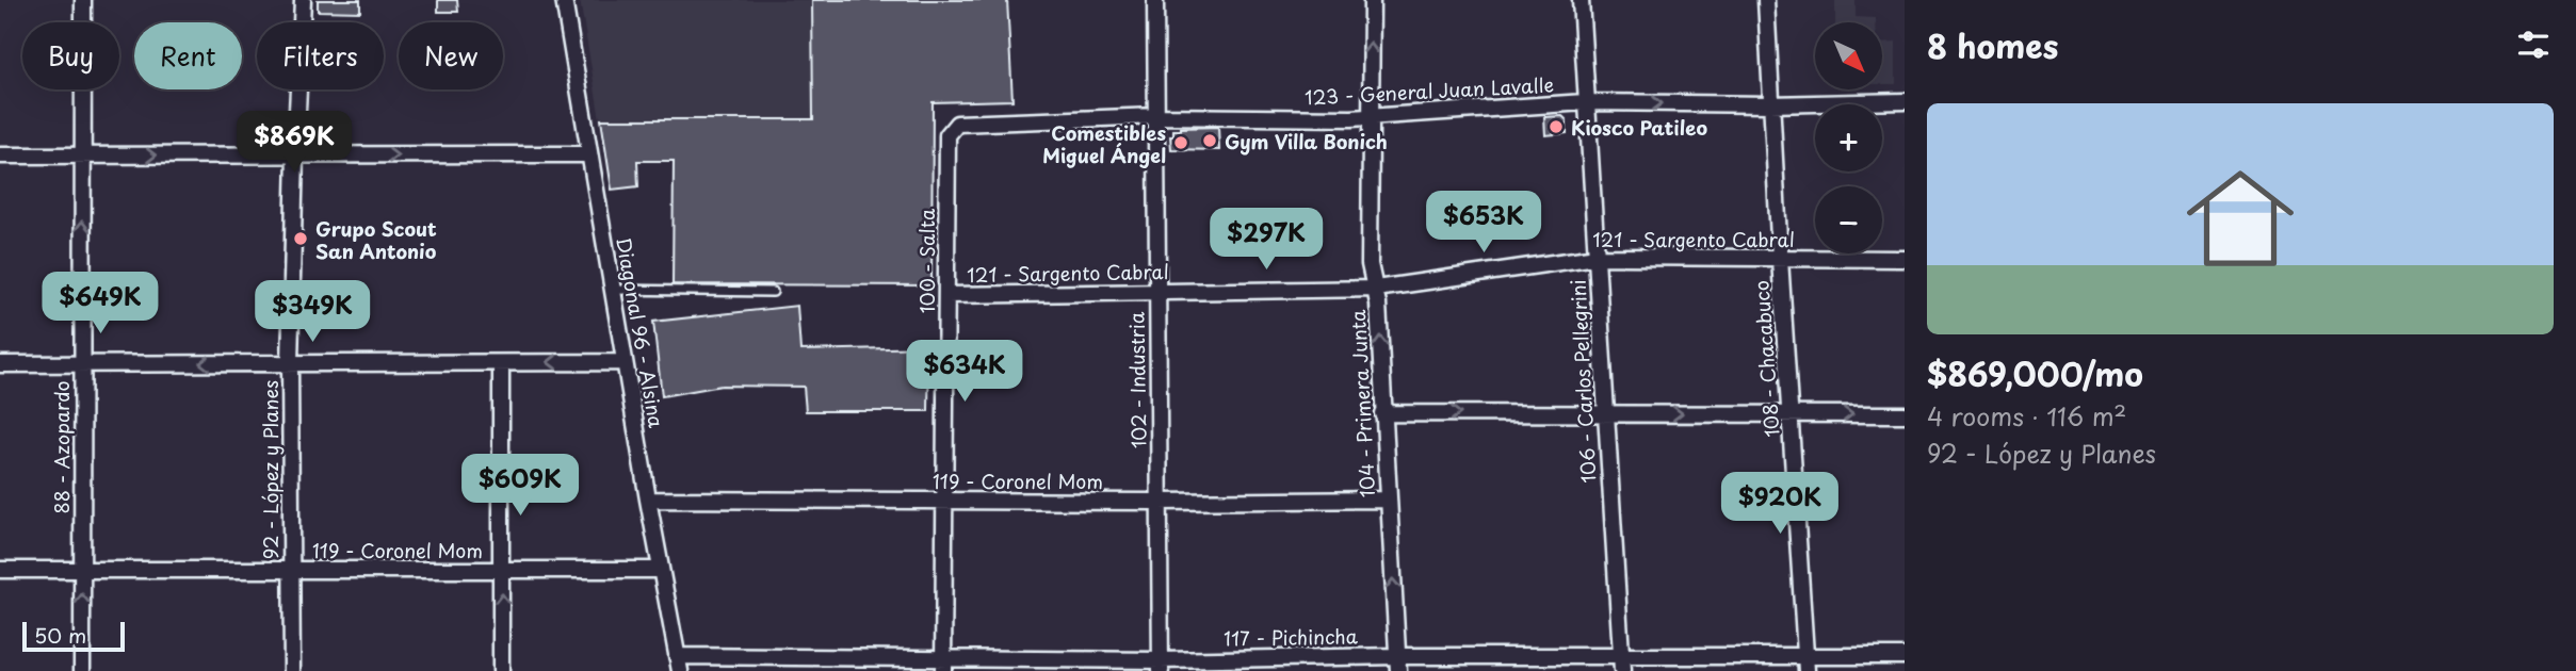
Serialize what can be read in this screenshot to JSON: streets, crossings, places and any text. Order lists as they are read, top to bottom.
{
  "streets": {
    "street": [
      "123 - General Juan Lavalle",
      "121 - Sargento Cabral",
      "100 - Salta",
      "Diagonal 96 - Alsina",
      "108 - Chacabuco",
      "102 - Industria",
      "106 - Carlos Pellegrini",
      "104 - Primera Junta",
      "88 - Azopardo",
      "92 - López y Planes",
      "119 - Coronel Mom",
      "117 - Pichincha"
    ]
  },
  "crossings": [
    ["123 - General Juan Lavalle", "100 - Salta"],
    ["123 - General Juan Lavalle", "108 - Chacabuco"],
    ["123 - General Juan Lavalle", "102 - Industria"],
    ["123 - General Juan Lavalle", "106 - Carlos Pellegrini"],
    ["123 - General Juan Lavalle", "104 - Primera Junta"],
    ["121 - Sargento Cabral", "100 - Salta"],
    ["121 - Sargento Cabral", "108 - Chacabuco"],
    ["121 - Sargento Cabral", "102 - Industria"],
    ["121 - Sargento Cabral", "106 - Carlos Pellegrini"],
    ["121 - Sargento Cabral", "104 - Primera Junta"],
    ["100 - Salta", "119 - Coronel Mom"],
    ["100 - Salta", "117 - Pichincha"],
    ["Diagonal 96 - Alsina", "119 - Coronel Mom"],
    ["Diagonal 96 - Alsina", "117 - Pichincha"],
    ["108 - Chacabuco", "117 - Pichincha"],
    ["102 - Industria", "119 - Coronel Mom"],
    ["102 - Industria", "117 - Pichincha"],
    ["106 - Carlos Pellegrini", "117 - Pichincha"],
    ["104 - Primera Junta", "119 - Coronel Mom"],
    ["104 - Primera Junta", "117 - Pichincha"],
    ["88 - Azopardo", "119 - Coronel Mom"],
    ["92 - López y Planes", "119 - Coronel Mom"]
  ],
  "one_way": ["104 - Primera Junta", "88 - Azopardo"],
  "places": [
    "Kiosco Patileo",
    "Gym Villa Bonich",
    "Comestibles Miguel Ángel",
    "Grupo Scout San Antonio"
  ],
  "scale_bar": "50 m",
  "north": "bottom right",
  "page": {
    "heading": "8 homes",
    "map_buttons": ["+", "−"],
    "chip": [
      "Buy",
      "Rent",
      "Filters",
      "New"
    ],
    "list": [
      {
        "name": "$869,000/mo",
        "note": "4 rooms · 116 m² · 92 - López y Planes"
      }
    ],
    "price": [
      "$869K",
      "$653K",
      "$297K",
      "$649K",
      "$349K",
      "$634K",
      "$609K",
      "$920K"
    ],
    "scale": "50 m"
  }
}
